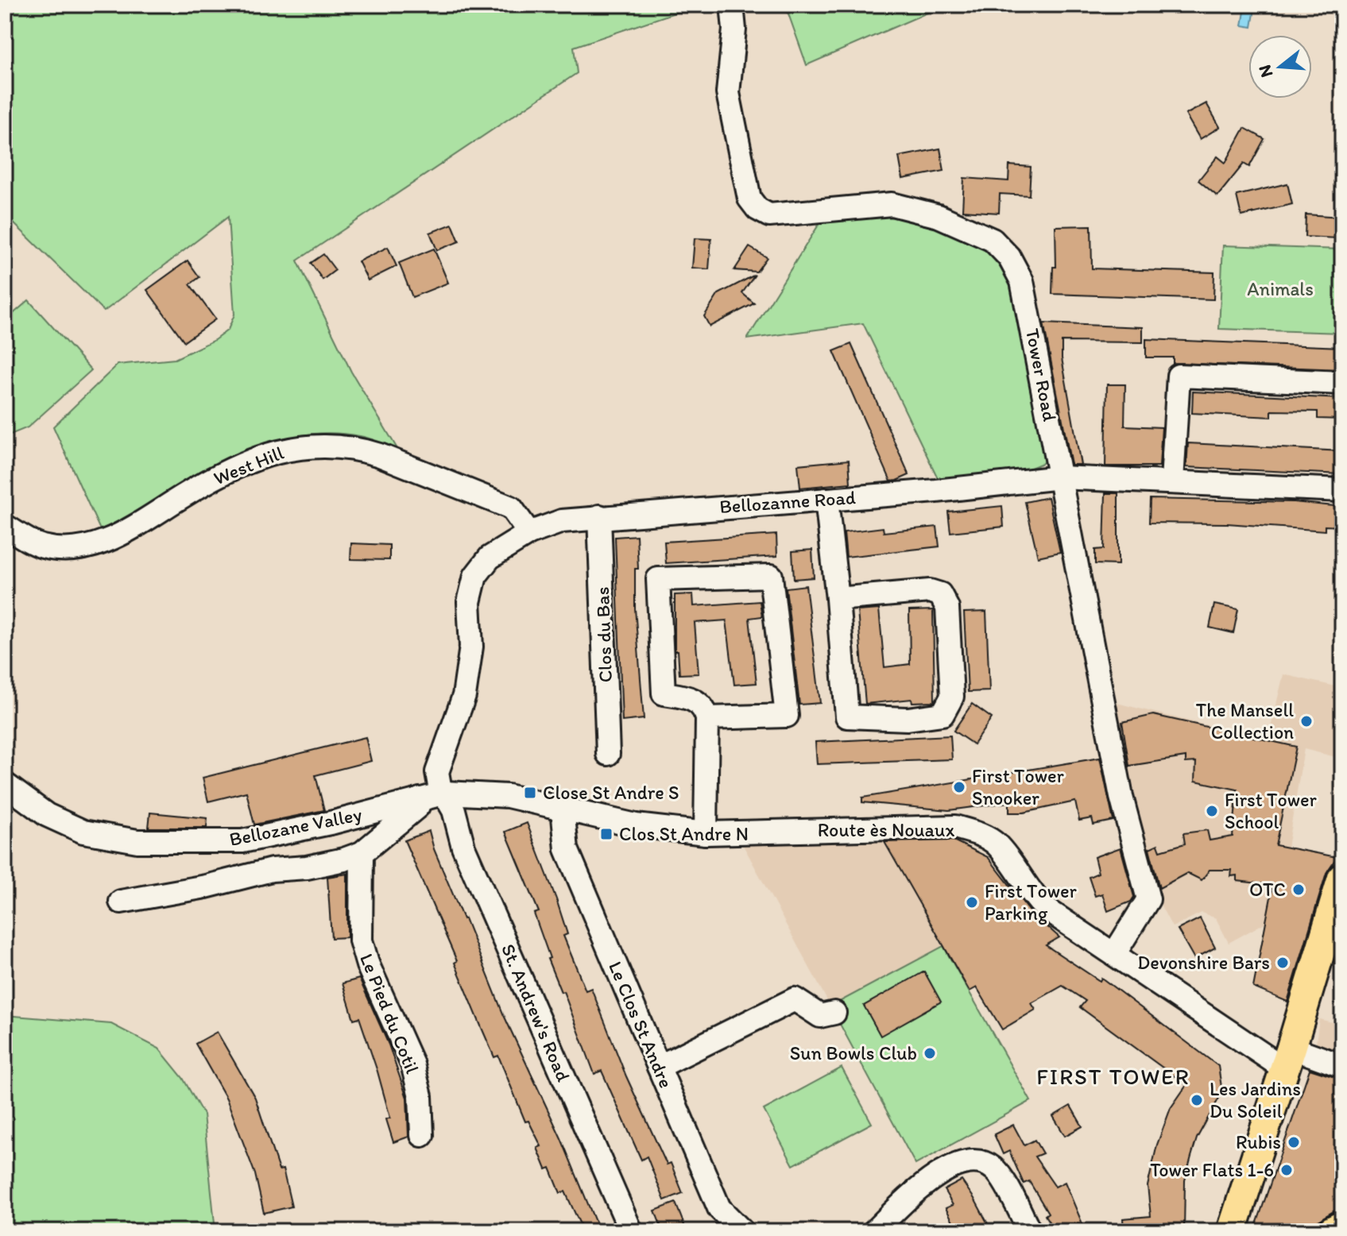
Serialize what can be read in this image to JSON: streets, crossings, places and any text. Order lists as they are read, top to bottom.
{
  "streets": {
    "street": [
      "Tower Road",
      "West Hill",
      "Bellozanne Road",
      "Clos du Bas",
      "Bellozane Valley",
      "Route ès Nouaux",
      "St. Andrew's Road",
      "Le Pied du Cotil",
      "Le Clos St Andre"
    ]
  },
  "crossings": [
    ["Tower Road", "Bellozanne Road"],
    ["Tower Road", "Route ès Nouaux"],
    ["West Hill", "Bellozanne Road"],
    ["Bellozanne Road", "Clos du Bas"],
    ["Bellozanne Road", "Bellozane Valley"],
    ["Bellozanne Road", "Route ès Nouaux"],
    ["Bellozanne Road", "St. Andrew's Road"],
    ["Bellozane Valley", "Route ès Nouaux"],
    ["Bellozane Valley", "St. Andrew's Road"],
    ["Route ès Nouaux", "St. Andrew's Road"],
    ["Route ès Nouaux", "Le Clos St Andre"]
  ],
  "districts": ["FIRST TOWER"],
  "parks": ["Animals"],
  "places": {
    "other": [
      "The Mansell Collection",
      "First Tower Snooker",
      "First Tower School",
      "OTC",
      "First Tower Parking",
      "Devonshire Bars",
      "Sun Bowls Club",
      "Les Jardins Du Soleil",
      "Rubis",
      "Tower Flats 1-6"
    ],
    "transit": ["Close St Andre S", "Clos St Andre N"]
  },
  "north": "left"
}
